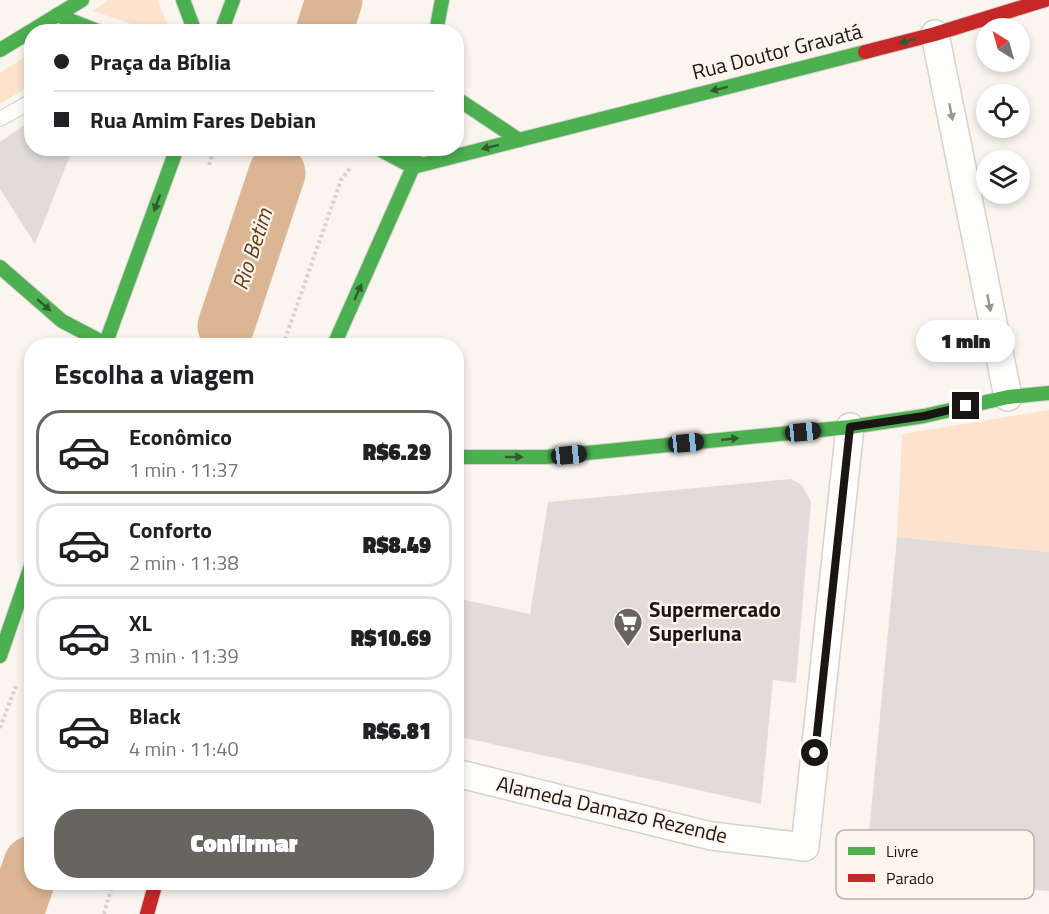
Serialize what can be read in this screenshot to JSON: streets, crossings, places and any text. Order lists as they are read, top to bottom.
{
  "streets": {
    "main road": ["Rua Doutor Gravatá"],
    "street": ["Alameda Damazo Rezende"]
  },
  "one_way": ["Rua Doutor Gravatá"],
  "water": ["Rio Betim"],
  "places": {
    "supermarket": ["Supermercado Superluna"]
  },
  "legend": ["Livre", "Parado"],
  "north": "top left",
  "page": {
    "banner": ["Praça da Bíblia", "Rua Amim Fares Debian"],
    "bubble": "1 min",
    "heading": "Escolha a viagem",
    "list": [
      {
        "name": "Econômico",
        "note": "1 min · 11:37",
        "value": "R$6.29"
      },
      {
        "name": "Conforto",
        "note": "2 min · 11:38",
        "value": "R$8.49"
      },
      {
        "name": "XL",
        "note": "3 min · 11:39",
        "value": "R$10.69"
      },
      {
        "name": "Black",
        "note": "4 min · 11:40",
        "value": "R$6.81"
      }
    ],
    "buttons": "Confirmar"
  }
}
